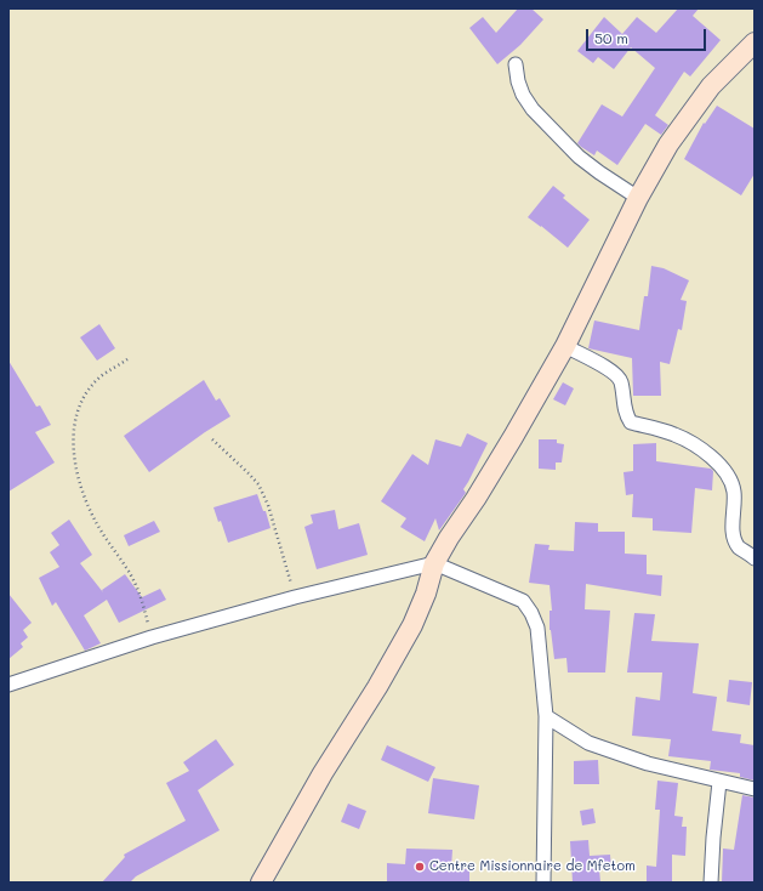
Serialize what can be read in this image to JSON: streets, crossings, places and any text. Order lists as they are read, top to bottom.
{
  "places": ["Centre Missionnaire de Mfetom"],
  "scale_bar": "50 m"
}
